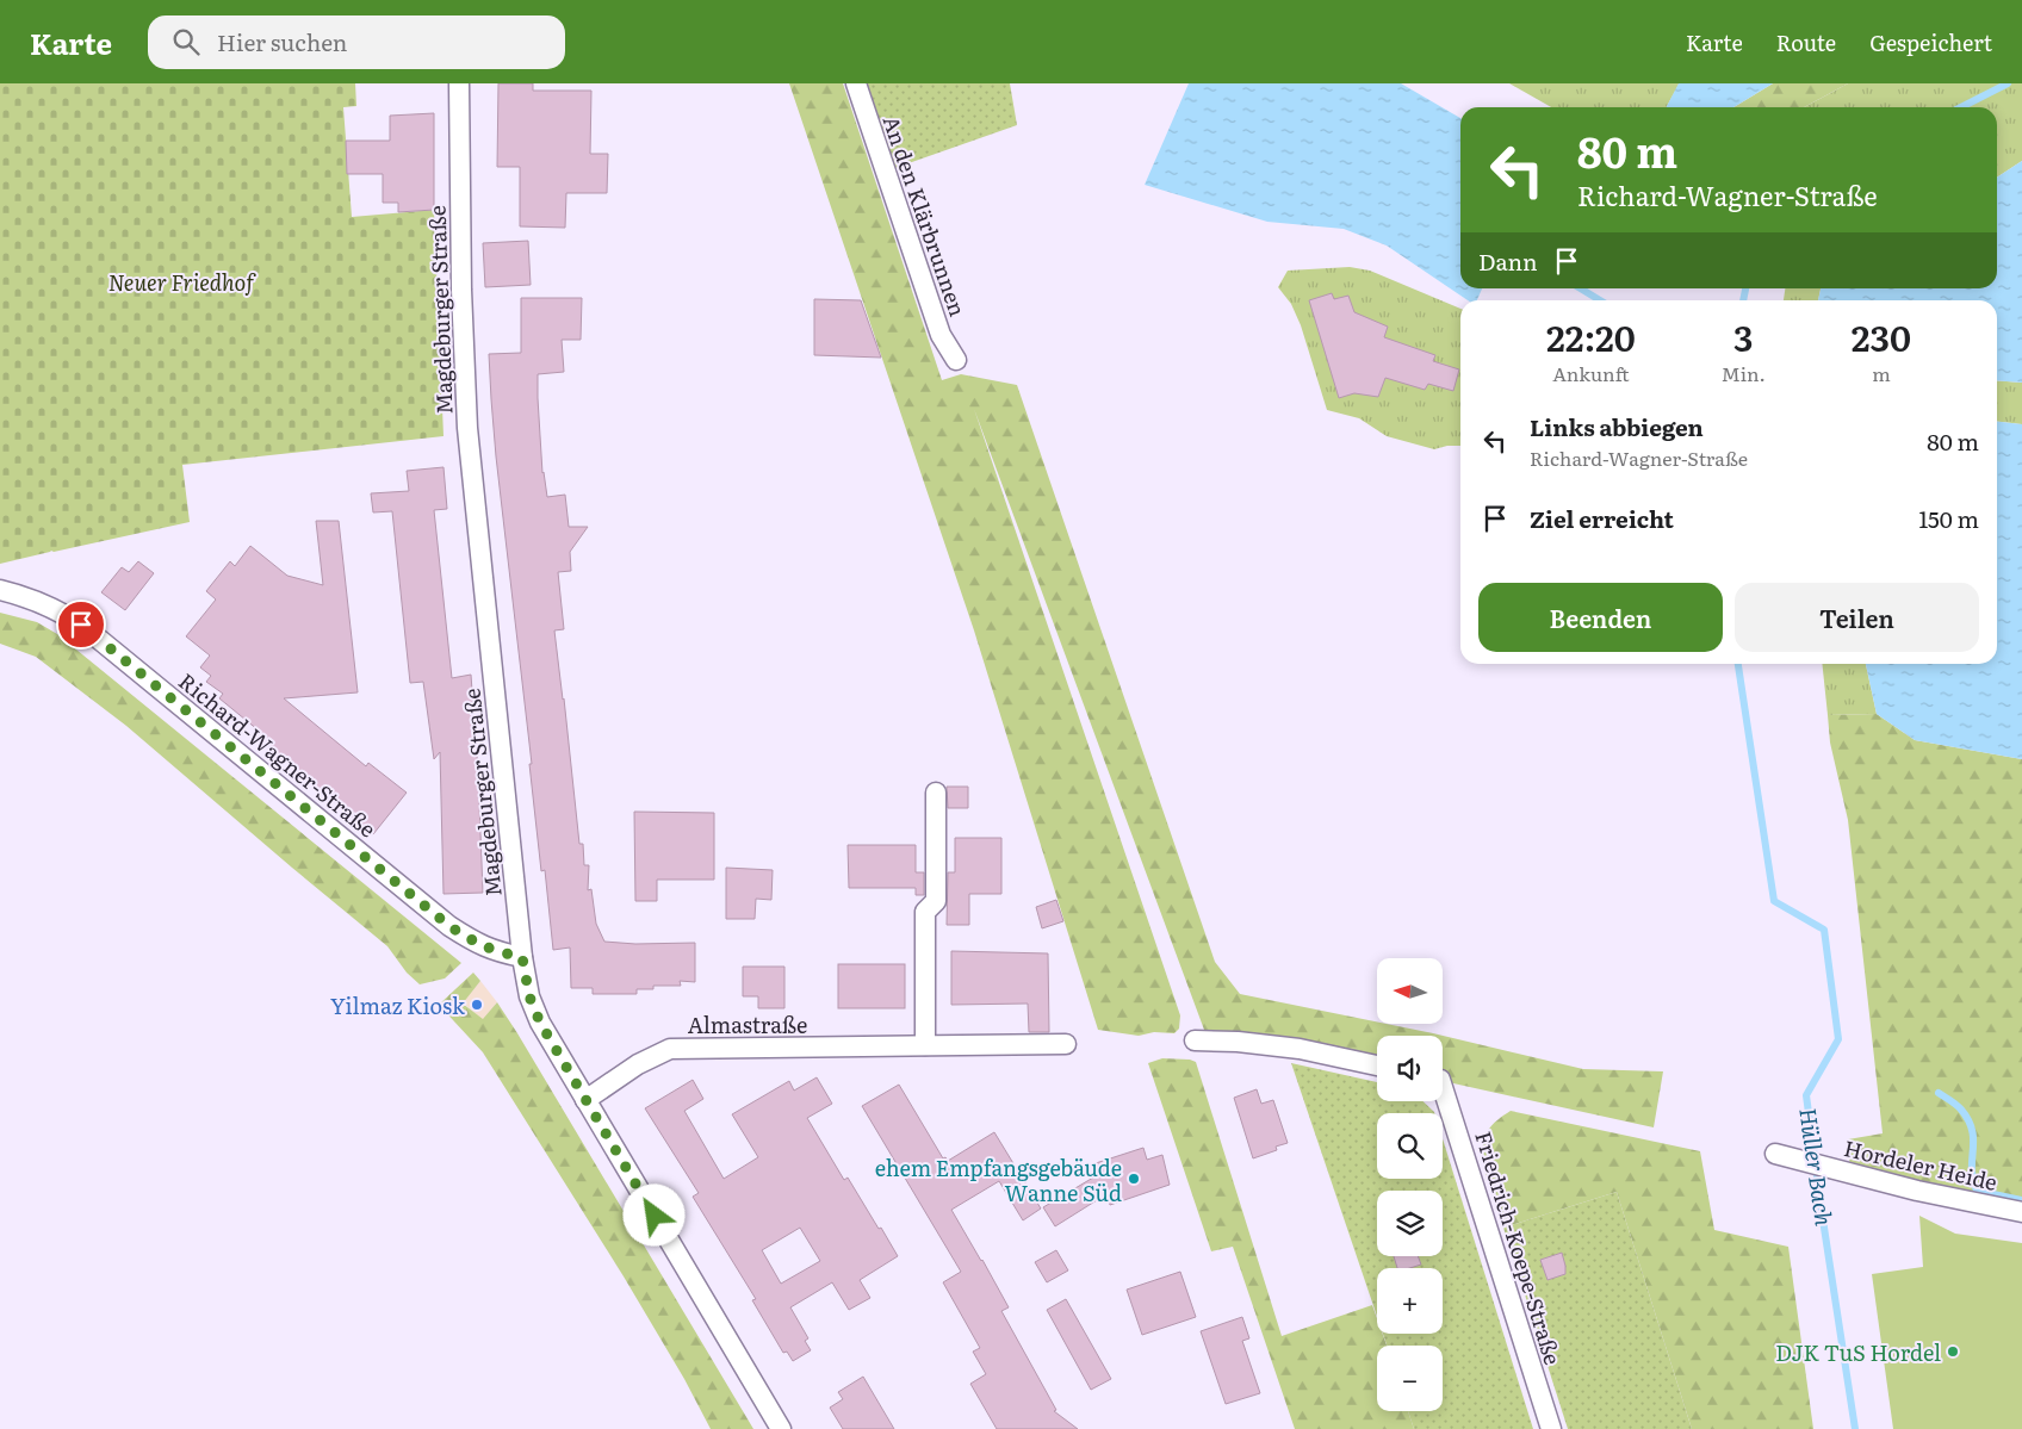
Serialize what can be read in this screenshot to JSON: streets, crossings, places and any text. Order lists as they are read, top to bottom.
{
  "streets": {
    "street": [
      "An den Klärbrunnen",
      "Magdeburger Straße",
      "Richard-Wagner-Straße",
      "Almastraße",
      "Hordeler Heide",
      "Friedrich-Koepe-Straße"
    ]
  },
  "crossings": [
    ["Magdeburger Straße", "Richard-Wagner-Straße"],
    ["Magdeburger Straße", "Almastraße"]
  ],
  "water": ["Hüller Bach"],
  "parks": ["Neuer Friedhof"],
  "places": ["Yilmaz Kiosk", "ehem Empfangsgebäude Wanne Süd", "DJK TuS Hordel"],
  "north": "left",
  "page": {
    "header": "Karte",
    "search": "Hier suchen",
    "nav": ["Karte", "Route", "Gespeichert"],
    "turn": ["80 m", "Richard-Wagner-Straße"],
    "then": "Dann",
    "eta": [
      "22:20",
      "Ankunft",
      "3",
      "Min.",
      "230",
      "m"
    ],
    "list": [
      {
        "name": "Links abbiegen",
        "note": "Richard-Wagner-Straße",
        "value": "80 m"
      },
      {
        "name": "Ziel erreicht",
        "value": "150 m"
      }
    ],
    "buttons": ["Beenden", "Teilen"],
    "map_buttons": ["+", "−"]
  }
}
